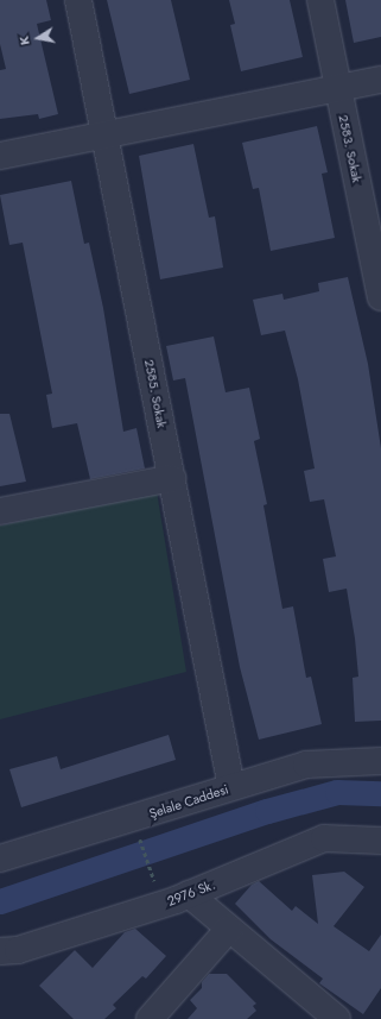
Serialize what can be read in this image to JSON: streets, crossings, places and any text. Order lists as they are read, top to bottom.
{
  "streets": {
    "street": [
      "2583. Sokak",
      "2585. Sokak",
      "Şelale Caddesi",
      "2976 Sk."
    ]
  },
  "crossings": [
    ["2585. Sokak", "Şelale Caddesi"]
  ],
  "north": "left"
}
